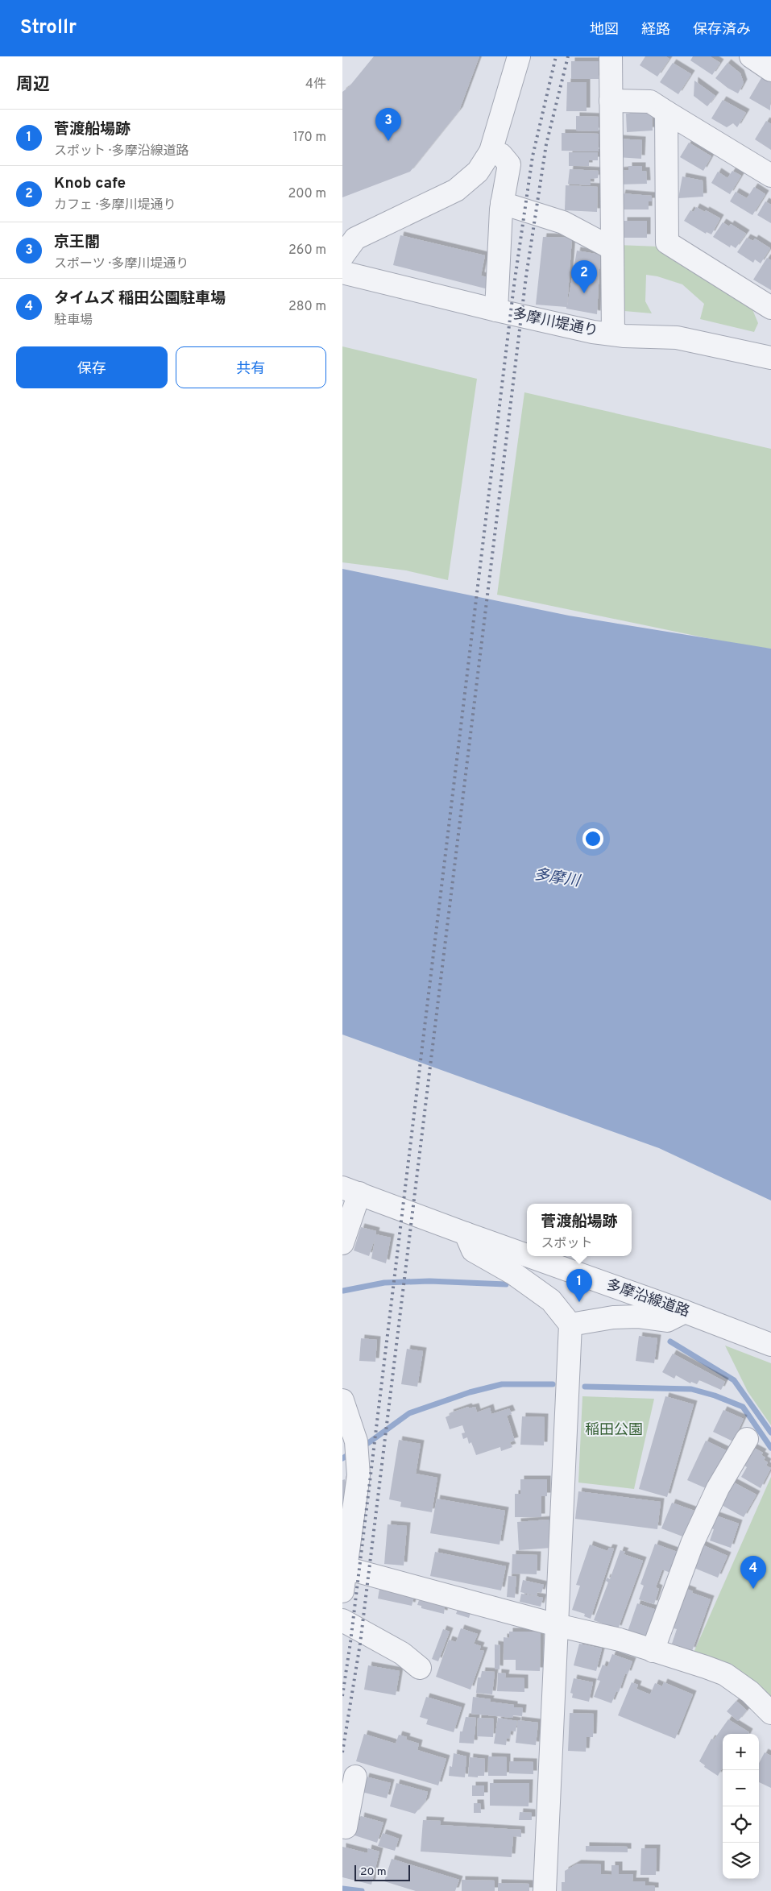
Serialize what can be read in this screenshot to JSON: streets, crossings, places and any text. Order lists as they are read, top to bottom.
{
  "streets": {
    "street": ["多摩川堤通り", "多摩沿線道路"]
  },
  "water": ["多摩川"],
  "parks": ["稲田公園"],
  "scale_bar": "20 m",
  "page": {
    "header": "Strollr",
    "nav": ["地図", "経路", "保存済み"],
    "heading": ["周辺", "4件"],
    "pins": [
      "3",
      "2",
      "1",
      "4"
    ],
    "list": [
      {
        "mark": "1",
        "name": "菅渡船場跡",
        "note": "スポット · 多摩沿線道路",
        "value": "170 m"
      },
      {
        "mark": "2",
        "name": "Knob cafe",
        "note": "カフェ · 多摩川堤通り",
        "value": "200 m"
      },
      {
        "mark": "3",
        "name": "京王閣",
        "note": "スポーツ · 多摩川堤通り",
        "value": "260 m"
      },
      {
        "mark": "4",
        "name": "タイムズ 稲田公園駐車場",
        "note": "駐車場",
        "value": "280 m"
      }
    ],
    "buttons": ["保存", "共有"],
    "popup": ["菅渡船場跡", "スポット"],
    "map_buttons": ["+", "−"],
    "scale": "20 m"
  }
}
